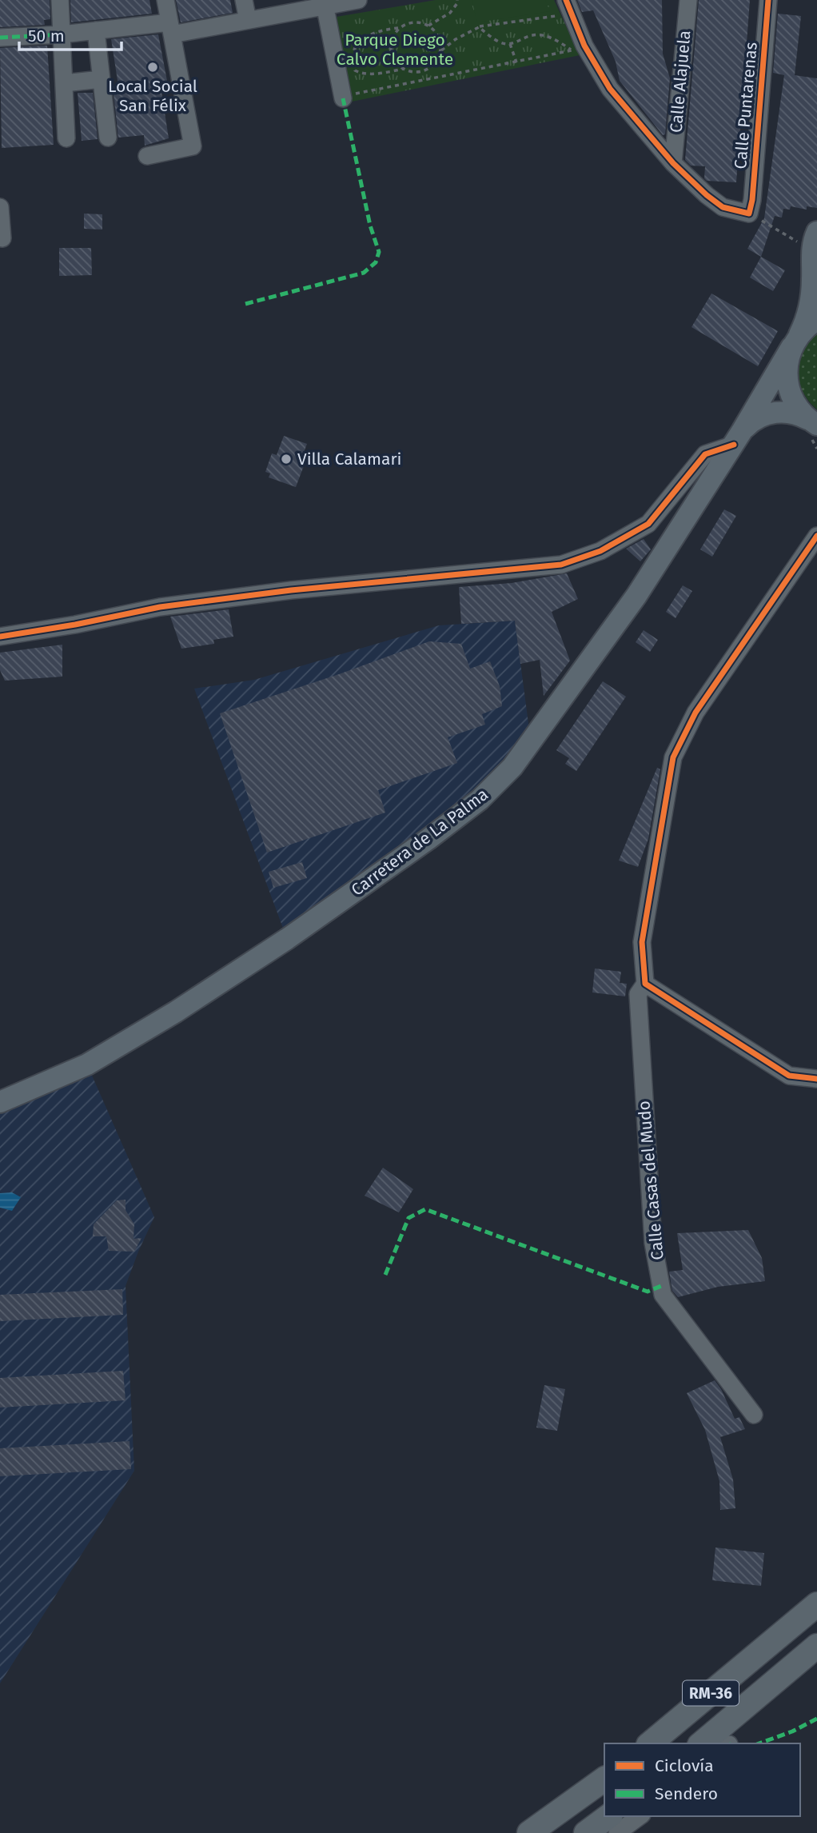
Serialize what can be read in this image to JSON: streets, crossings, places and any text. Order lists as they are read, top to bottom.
{
  "streets": {
    "highway": ["RM-36"],
    "main road": ["Carretera de La Palma"],
    "street": ["Calle Alajuela", "Calle Puntarenas", "Calle Casas del Mudo"]
  },
  "parks": ["Parque Diego Calvo Clemente"],
  "places": ["Local Social San Félix", "Villa Calamari"],
  "legend": ["Ciclovía", "Sendero"],
  "scale_bar": "50 m"
}
